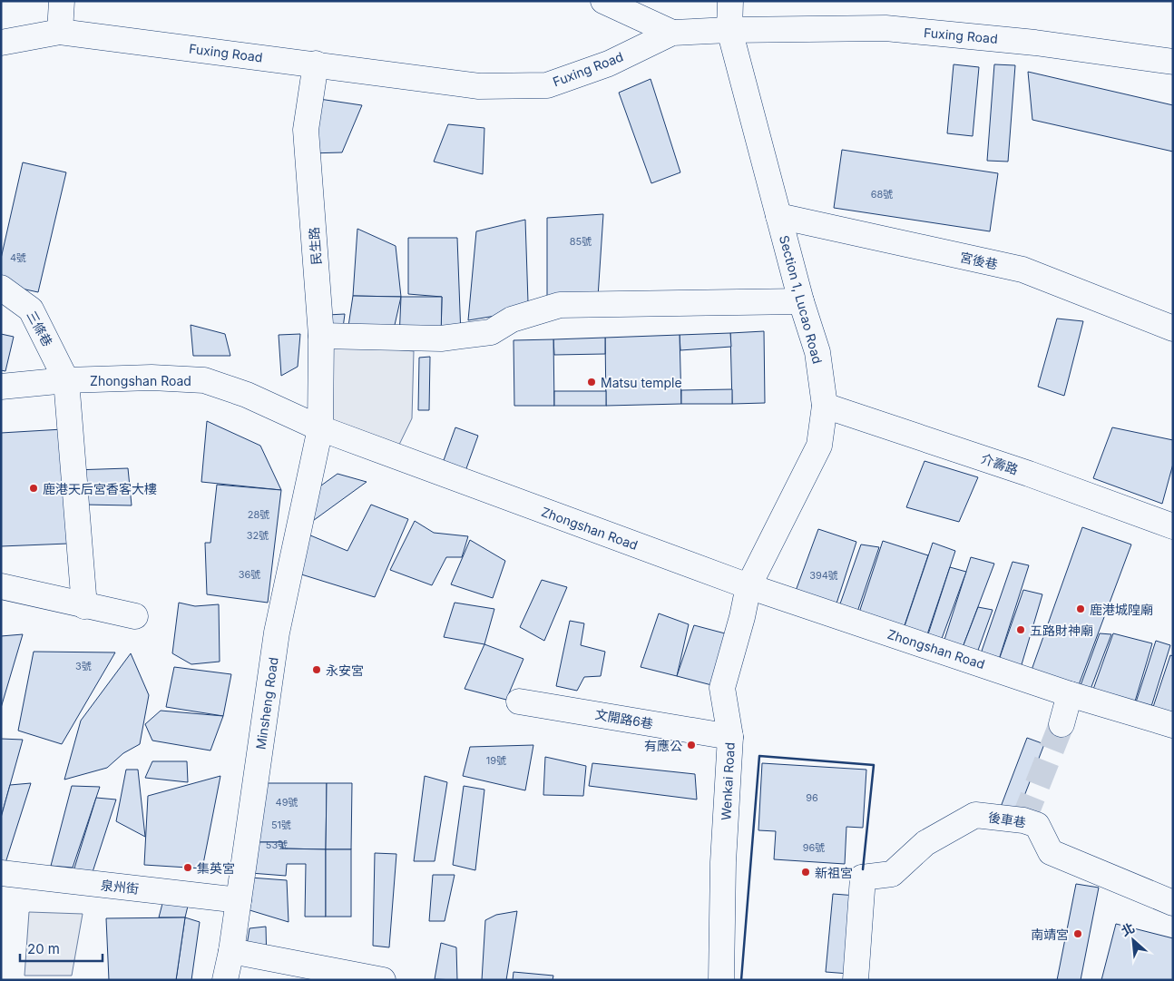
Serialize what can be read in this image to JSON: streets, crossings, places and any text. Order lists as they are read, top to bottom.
{
  "streets": {
    "street": [
      "Fuxing Road",
      "民生路",
      "宮後巷",
      "Section 1, Lucao Road",
      "三條巷",
      "Zhongshan Road",
      "介壽路",
      "Minsheng Road",
      "文開路6巷",
      "Wenkai Road",
      "後車巷",
      "泉州街"
    ]
  },
  "crossings": [
    ["Fuxing Road", "民生路"],
    ["Fuxing Road", "Section 1, Lucao Road"],
    ["民生路", "Zhongshan Road"],
    ["民生路", "Minsheng Road"],
    ["宮後巷", "Section 1, Lucao Road"],
    ["Section 1, Lucao Road", "Zhongshan Road"],
    ["Section 1, Lucao Road", "介壽路"],
    ["Section 1, Lucao Road", "Wenkai Road"],
    ["三條巷", "Zhongshan Road"],
    ["Zhongshan Road", "Minsheng Road"],
    ["Zhongshan Road", "Wenkai Road"],
    ["Minsheng Road", "泉州街"],
    ["文開路6巷", "Wenkai Road"]
  ],
  "places": [
    "Matsu temple",
    "鹿港天后宮香客大樓",
    "鹿港城隍廟",
    "五路財神廟",
    "永安宮",
    "有應公",
    "集英宮",
    "新祖宮",
    "南靖宮"
  ],
  "house_numbers": [
    "68號",
    "85號",
    "4號",
    "28號",
    "32號",
    "36號",
    "394號",
    "3號",
    "19號",
    "96",
    "49號",
    "51號",
    "53號",
    "96號"
  ],
  "scale_bar": "20 m",
  "north": "top left"
}
